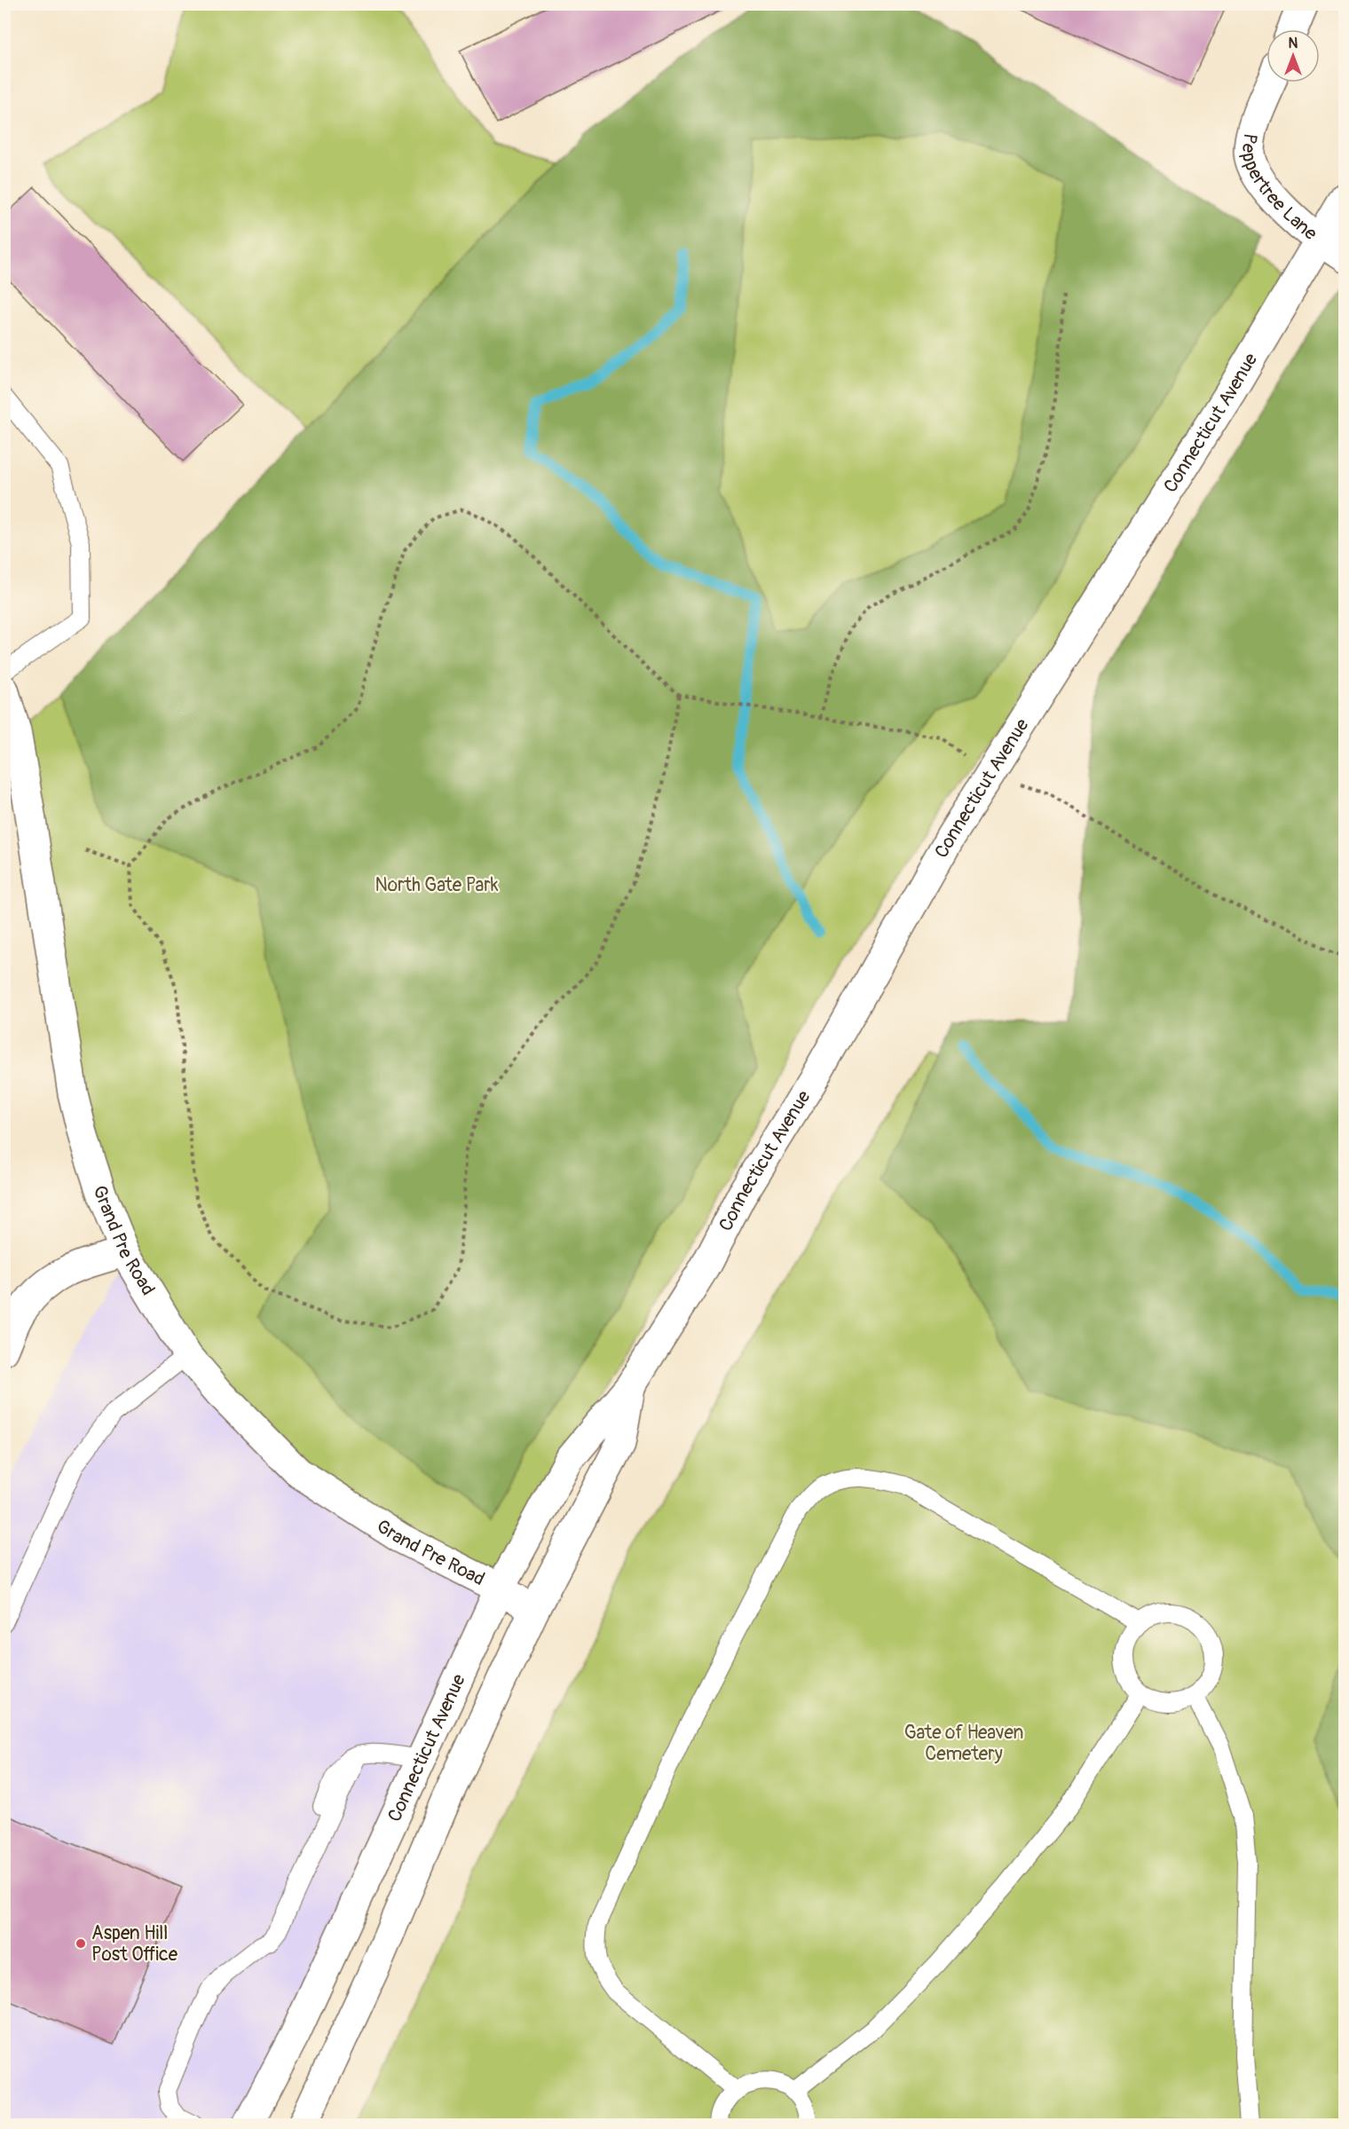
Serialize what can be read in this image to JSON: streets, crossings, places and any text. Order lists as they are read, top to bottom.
{
  "streets": {
    "main road": ["Peppertree Lane", "Connecticut Avenue", "Grand Pre Road"]
  },
  "crossings": [
    ["Peppertree Lane", "Connecticut Avenue"],
    ["Connecticut Avenue", "Grand Pre Road"]
  ],
  "parks": ["North Gate Park", "Gate of Heaven Cemetery"],
  "places": ["Aspen Hill Post Office"],
  "north": "top"
}
